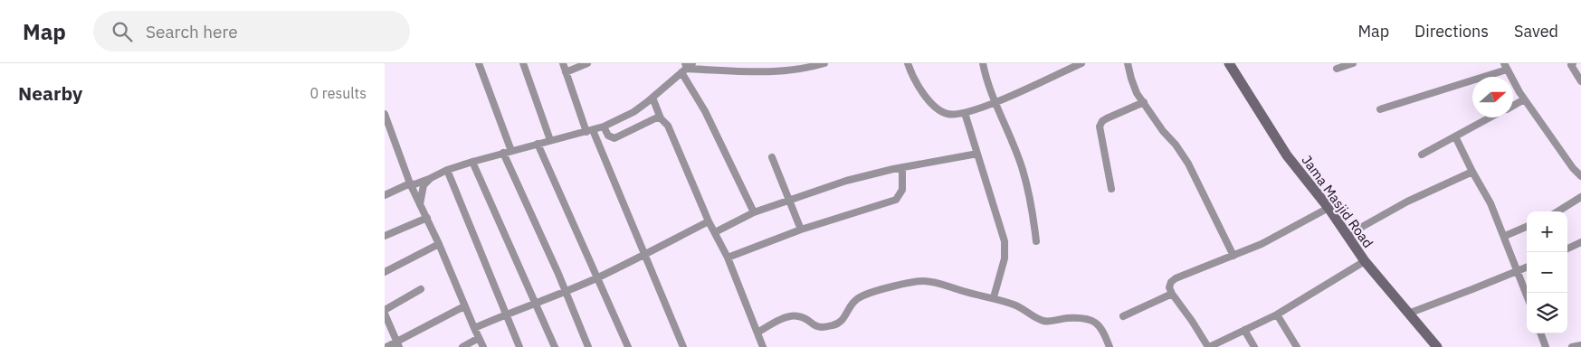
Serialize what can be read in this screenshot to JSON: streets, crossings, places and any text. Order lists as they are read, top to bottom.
{
  "streets": {
    "street": ["Jama Masjid Road"]
  },
  "north": "right",
  "page": {
    "header": "Map",
    "search": "Search here",
    "nav": ["Map", "Directions", "Saved"],
    "heading": ["Nearby", "0 results"],
    "map_buttons": ["+", "−"]
  }
}
